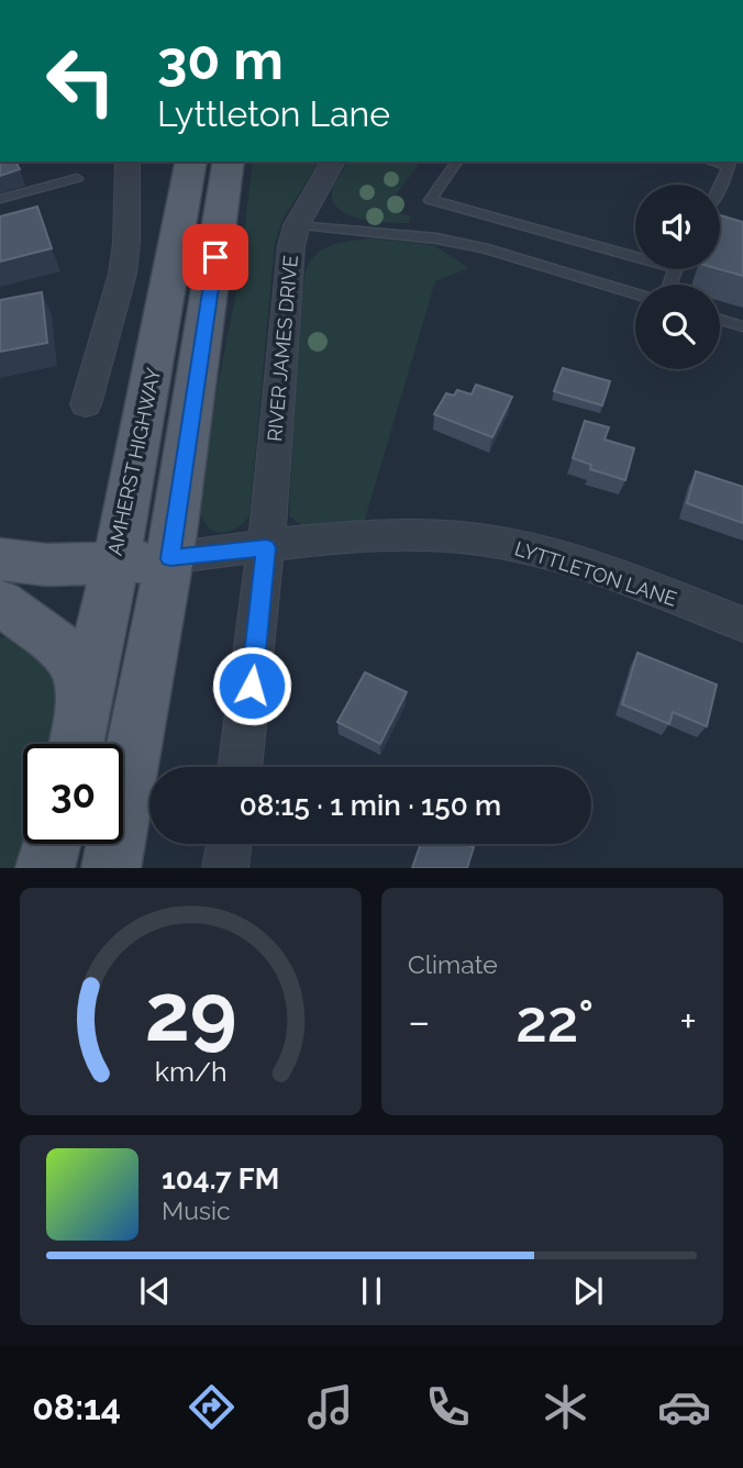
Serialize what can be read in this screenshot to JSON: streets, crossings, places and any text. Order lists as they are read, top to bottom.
{
  "streets": {
    "main road": ["AMHERST HIGHWAY"],
    "street": ["RIVER JAMES DRIVE", "LYTTLETON LANE"]
  },
  "crossings": [
    ["RIVER JAMES DRIVE", "LYTTLETON LANE"]
  ],
  "page": {
    "turn": ["30 m", "Lyttleton Lane"],
    "limit": "30",
    "trip": "08:15 · 1 min · 150 m",
    "tile": "Climate",
    "heat": ["−", "22°", "+"],
    "song": ["104.7 FM", "Music"],
    "tabs": "08:14",
    "gauge": ["29", "km/h"]
  }
}
